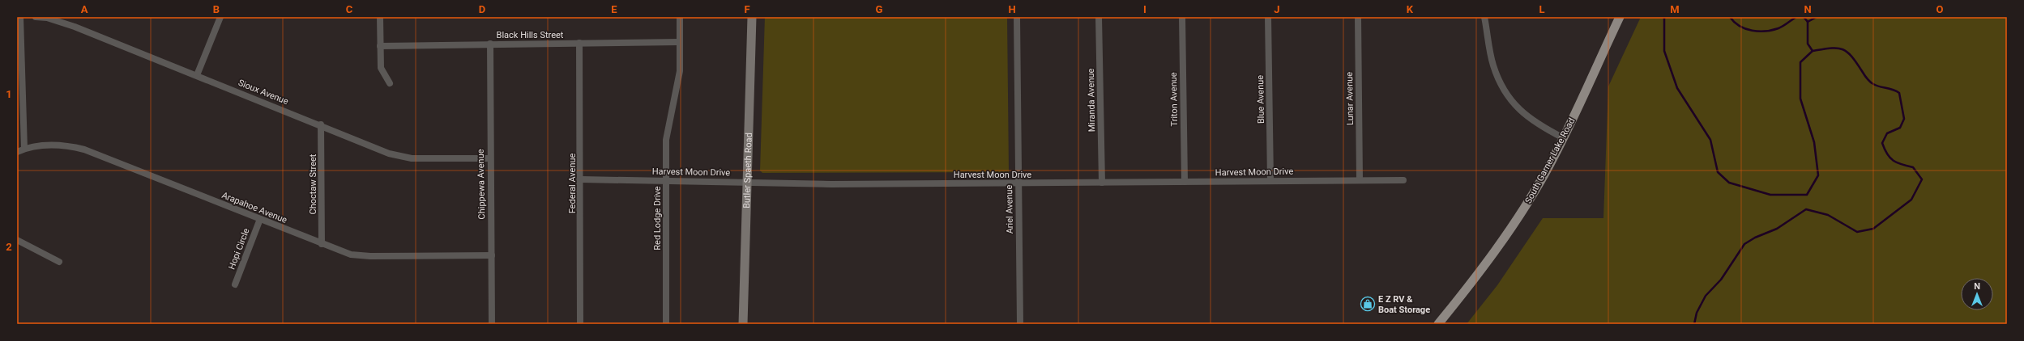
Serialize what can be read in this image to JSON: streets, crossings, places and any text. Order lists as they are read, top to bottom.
{
  "streets": {
    "main road": ["South Garner Lake Road", "Butler Spaeth Road"],
    "street": [
      "Black Hills Street",
      "Sioux Avenue",
      "Lunar Avenue",
      "Triton Avenue",
      "Blue Avenue",
      "Miranda Avenue",
      "Harvest Moon Drive",
      "Federal Avenue",
      "Choctaw Street",
      "Chippewa Avenue",
      "Arapahoe Avenue",
      "Ariel Avenue",
      "Red Lodge Drive",
      "Hopi Circle"
    ]
  },
  "crossings": [
    ["Black Hills Street", "Federal Avenue"],
    ["Black Hills Street", "Chippewa Avenue"],
    ["Black Hills Street", "Red Lodge Drive"],
    ["Sioux Avenue", "Choctaw Street"],
    ["Sioux Avenue", "Chippewa Avenue"],
    ["Lunar Avenue", "Harvest Moon Drive"],
    ["Triton Avenue", "Harvest Moon Drive"],
    ["Blue Avenue", "Harvest Moon Drive"],
    ["Miranda Avenue", "Harvest Moon Drive"],
    ["Butler Spaeth Road", "Harvest Moon Drive"],
    ["Harvest Moon Drive", "Federal Avenue"],
    ["Harvest Moon Drive", "Ariel Avenue"],
    ["Harvest Moon Drive", "Red Lodge Drive"],
    ["Choctaw Street", "Arapahoe Avenue"],
    ["Chippewa Avenue", "Arapahoe Avenue"],
    ["Arapahoe Avenue", "Hopi Circle"]
  ],
  "places": {
    "shop": ["E Z RV & Boat Storage"]
  },
  "north": "top",
  "grid": {
    "columns": [
      "A",
      "B",
      "C",
      "D",
      "E",
      "F",
      "G",
      "H",
      "I",
      "J",
      "K",
      "L",
      "M",
      "N",
      "O"
    ],
    "rows": ["1", "2"]
  }
}
